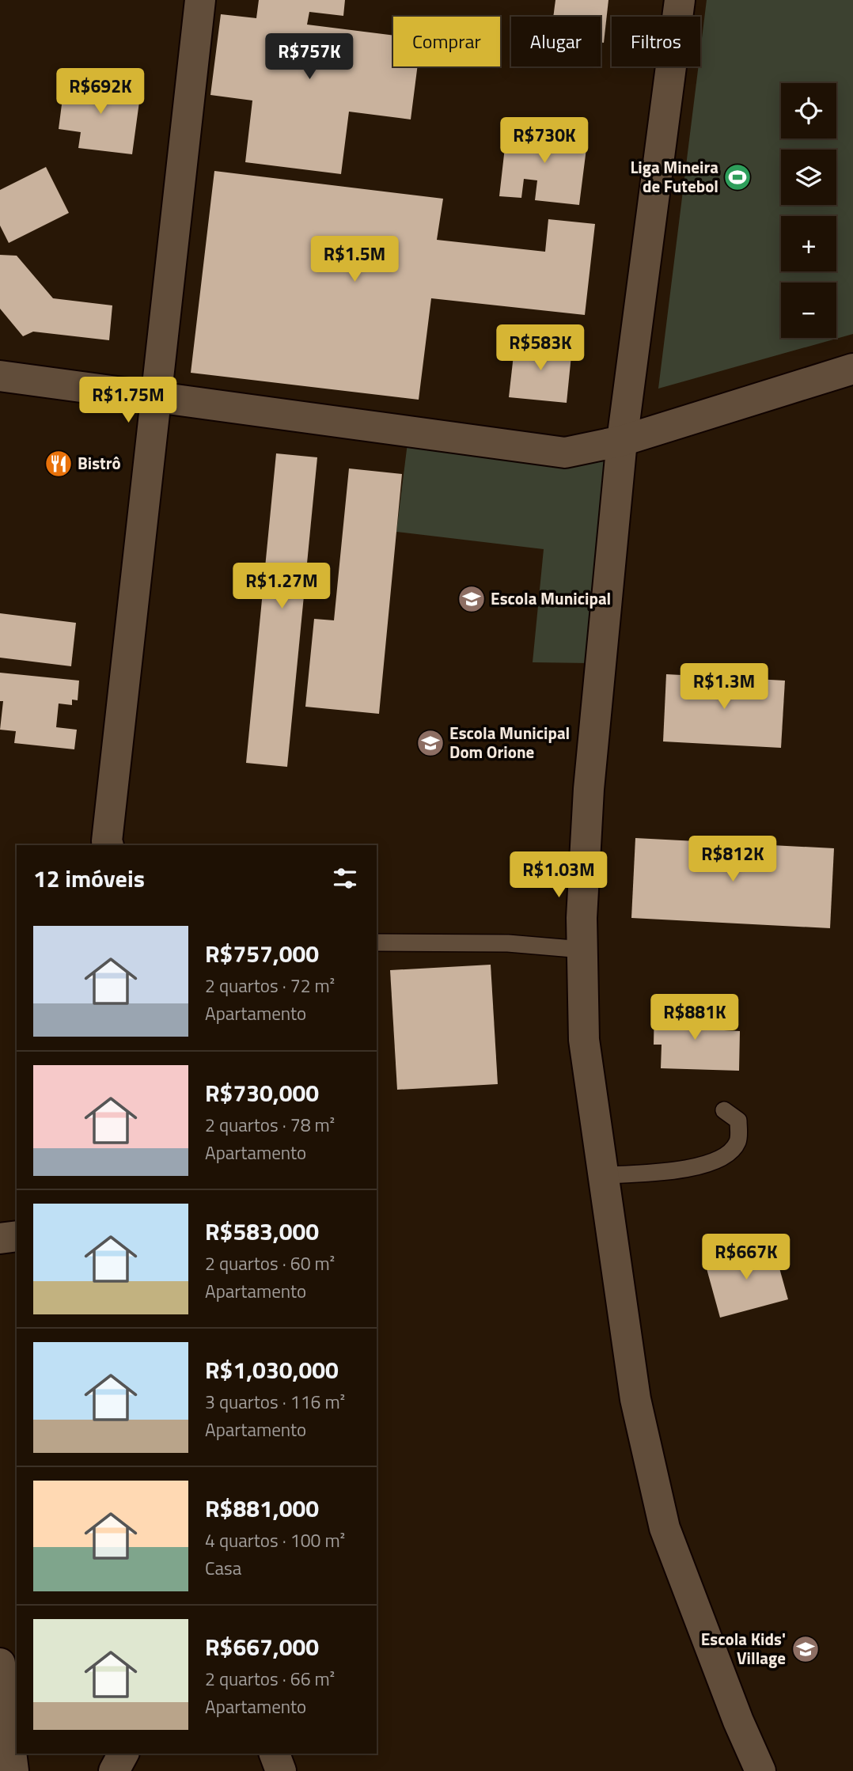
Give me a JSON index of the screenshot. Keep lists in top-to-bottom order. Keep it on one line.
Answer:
{"places":{"sports":["Liga Mineira de Futebol"],"restaurant":["Bistrô"],"school or university":["Escola Municipal","Escola Municipal Dom Orione","Escola Kids' Village"]},"page":{"chip":["Comprar","Alugar","Filtros"],"price":["R$757K","R$692K","R$730K","R$1.5M","R$583K","R$1.75M","R$1.27M","R$1.3M","R$812K","R$1.03M","R$881K","R$667K"],"map_buttons":["+","−"],"heading":"12 imóveis","list":[{"name":"R$757,000","note":"2 quartos · 72 m² · Apartamento"},{"name":"R$730,000","note":"2 quartos · 78 m² · Apartamento"},{"name":"R$583,000","note":"2 quartos · 60 m² · Apartamento"},{"name":"R$1,030,000","note":"3 quartos · 116 m² · Apartamento"},{"name":"R$881,000","note":"4 quartos · 100 m² · Casa"},{"name":"R$667,000","note":"2 quartos · 66 m² · Apartamento"}]}}
